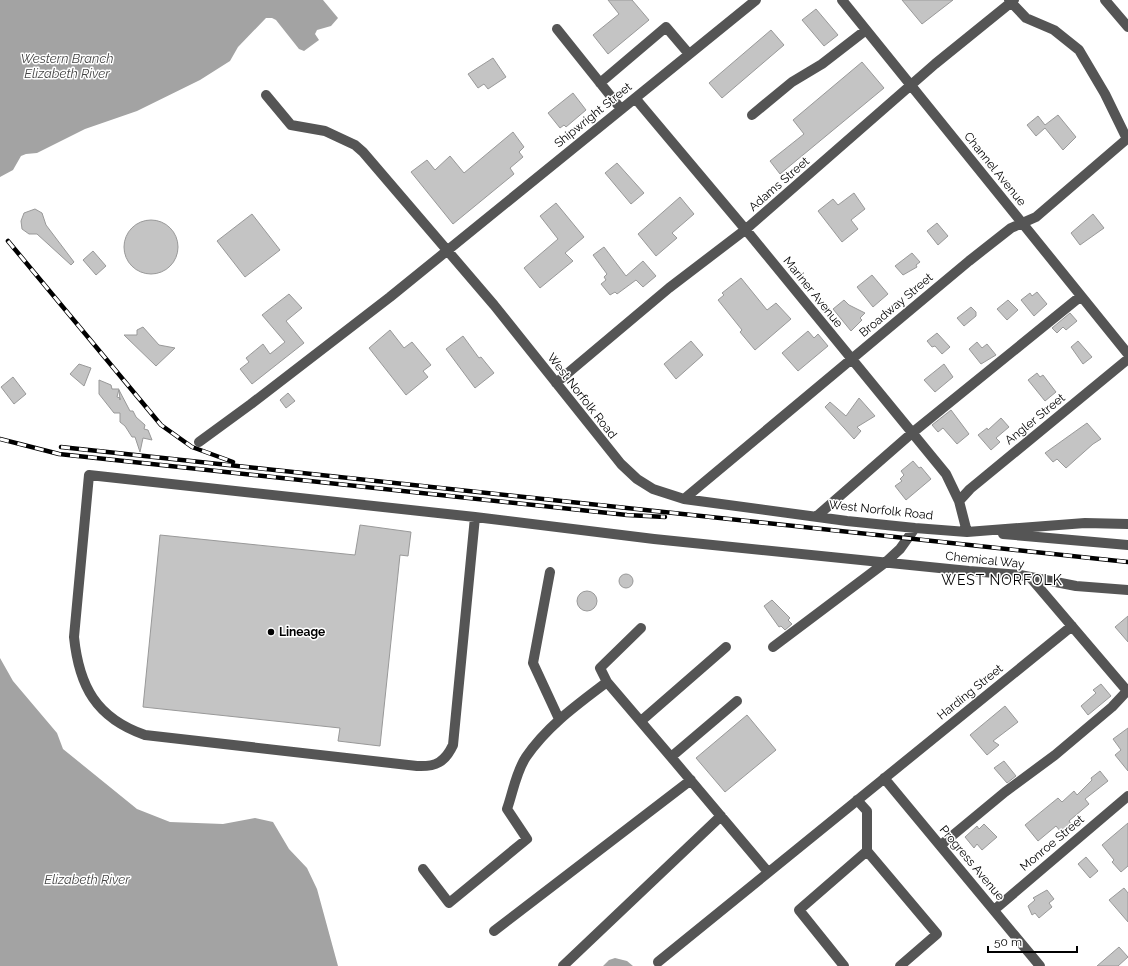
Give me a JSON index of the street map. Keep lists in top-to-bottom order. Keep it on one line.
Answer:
{"streets":{"street":["Shipwright Street","Channel Avenue","Adams Street","Mariner Avenue","Broadway Street","West Norfolk Road","Angler Street","Chemical Way","Harding Street","Monroe Street","Progress Avenue"]},"crossings":[["Shipwright Street","Mariner Avenue"],["Shipwright Street","West Norfolk Road"],["Channel Avenue","Adams Street"],["Channel Avenue","Broadway Street"],["Adams Street","Mariner Avenue"],["Adams Street","West Norfolk Road"],["Mariner Avenue","Broadway Street"],["Mariner Avenue","West Norfolk Road"],["Mariner Avenue","Angler Street"],["Broadway Street","West Norfolk Road"],["Harding Street","Progress Avenue"],["Monroe Street","Progress Avenue"]],"districts":["WEST NORFOLK"],"water":["Western Branch Elizabeth River","Elizabeth River"],"places":["Lineage"],"scale_bar":"50 m"}
